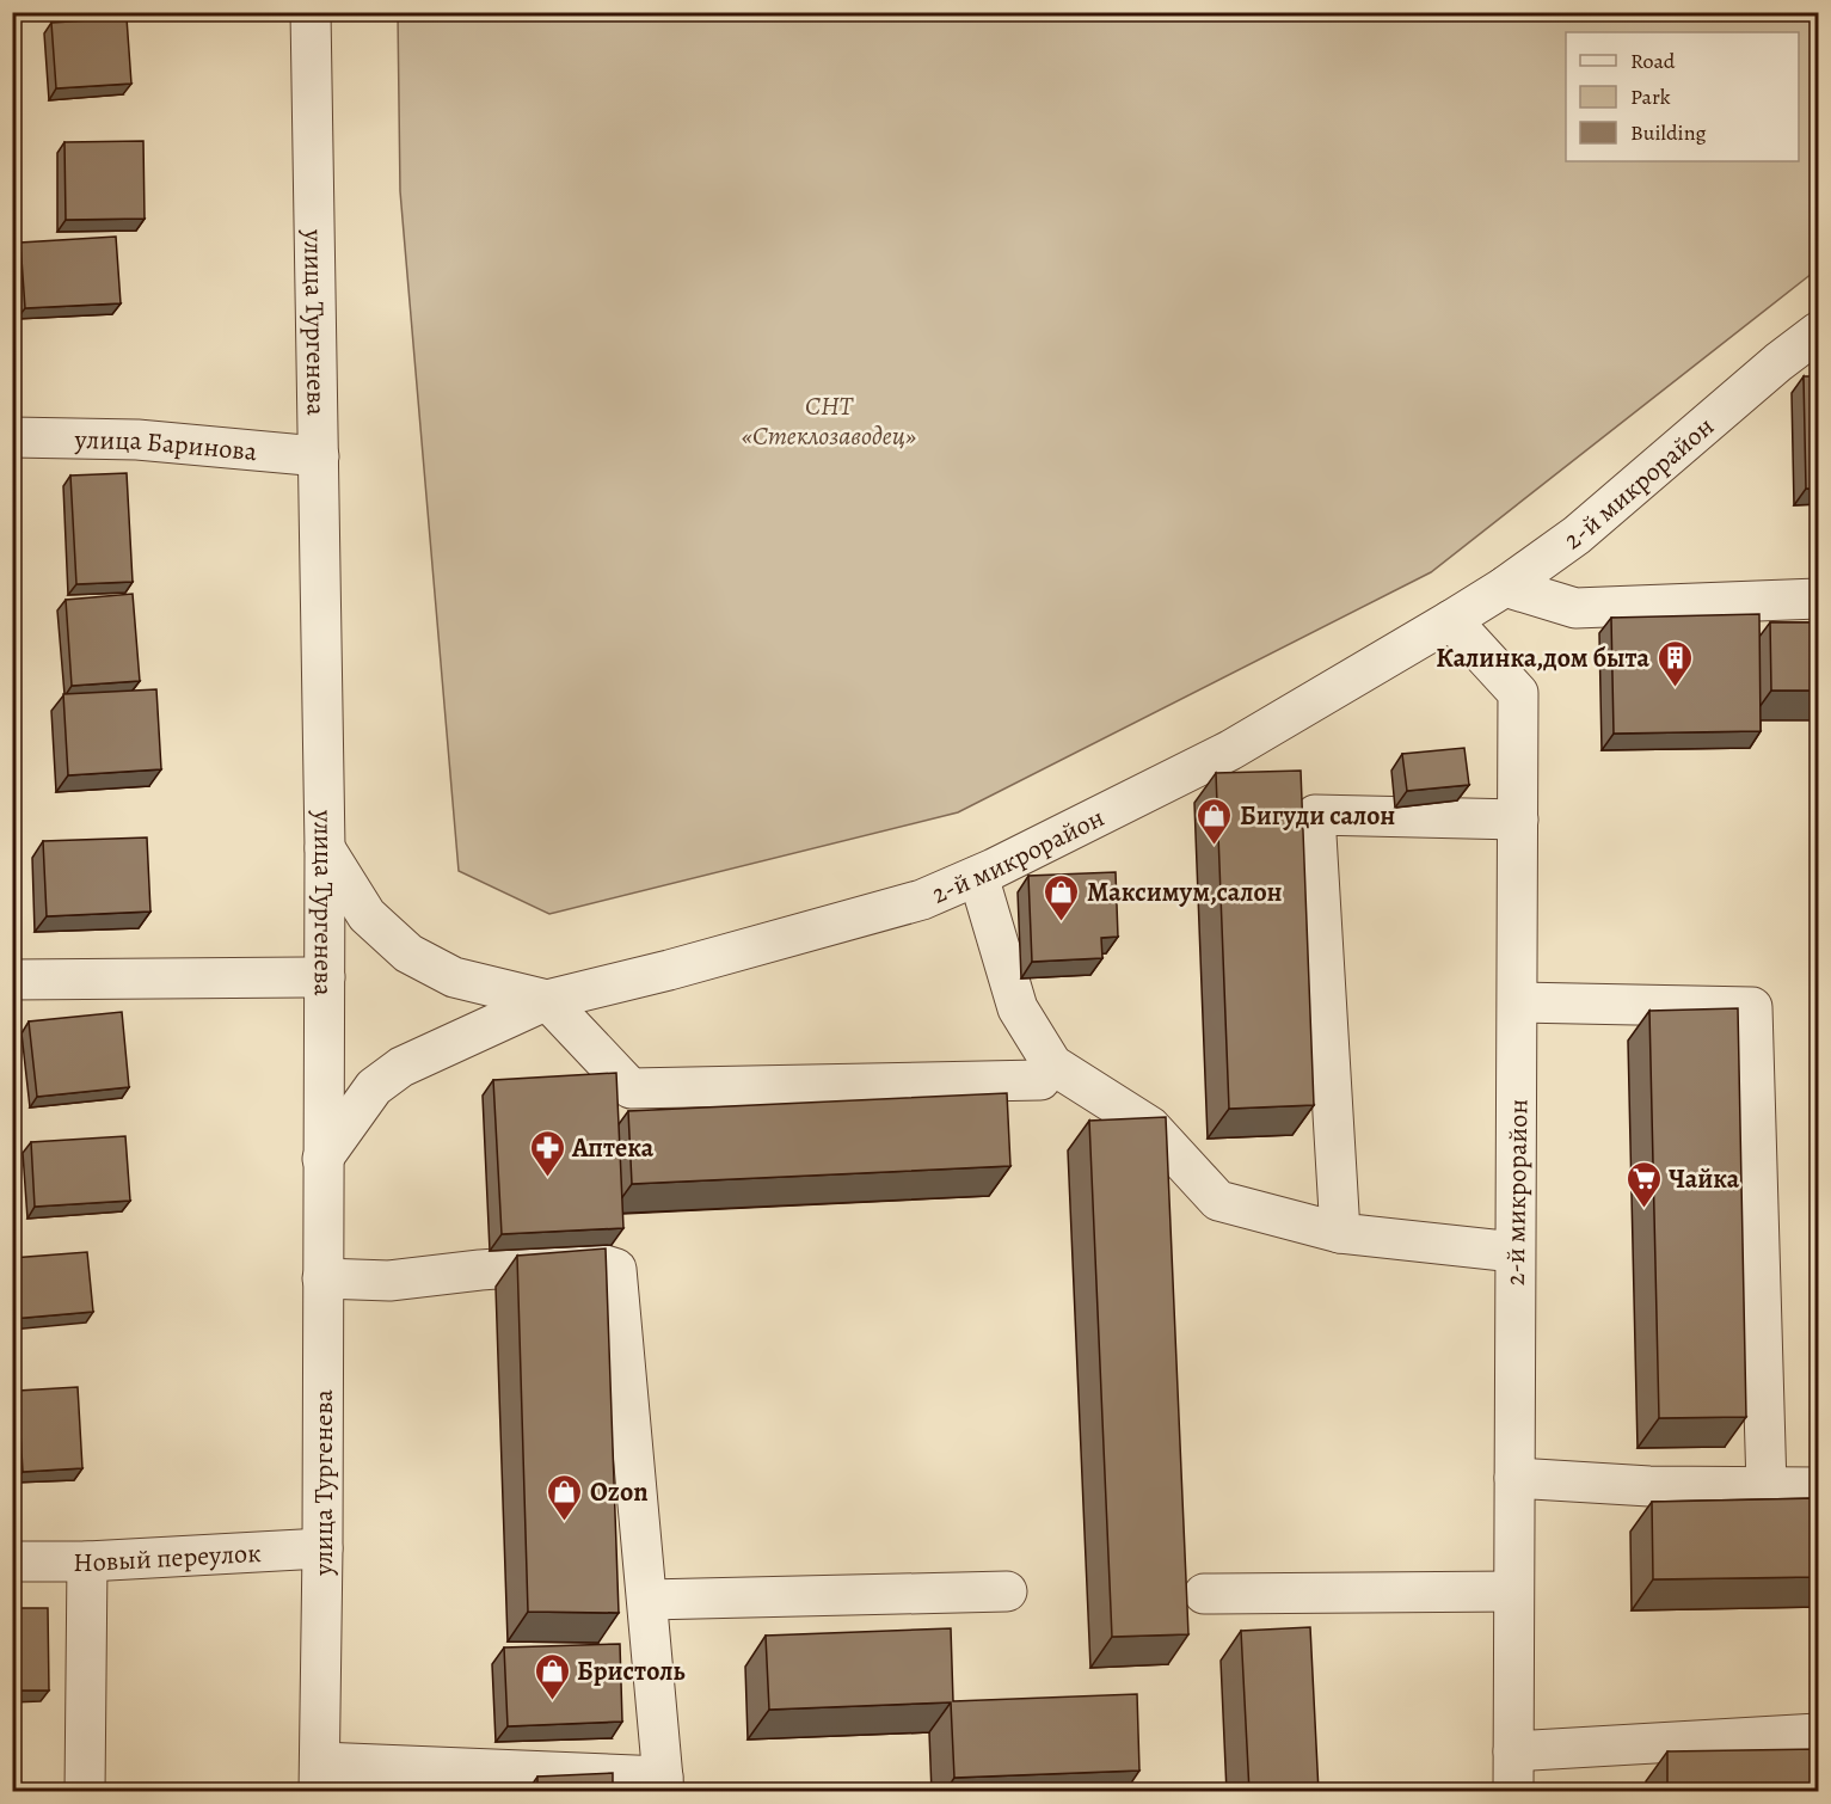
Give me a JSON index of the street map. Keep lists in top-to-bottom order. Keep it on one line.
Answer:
{"streets":{"street":["улица Тургенева","улица Баринова","2-й микрорайон","Новый переулок"]},"crossings":[["улица Тургенева","улица Баринова"],["улица Тургенева","2-й микрорайон"],["улица Тургенева","Новый переулок"]],"parks":["СНТ «Стеклозаводец»"],"places":{"building":["Калинка,дом быта"],"shop":["Бигуди салон","Максимум,салон","Ozon","Бристоль"],"pharmacy":["Аптека"],"supermarket":["Чайка"]},"legend":["Road","Park","Building"]}
